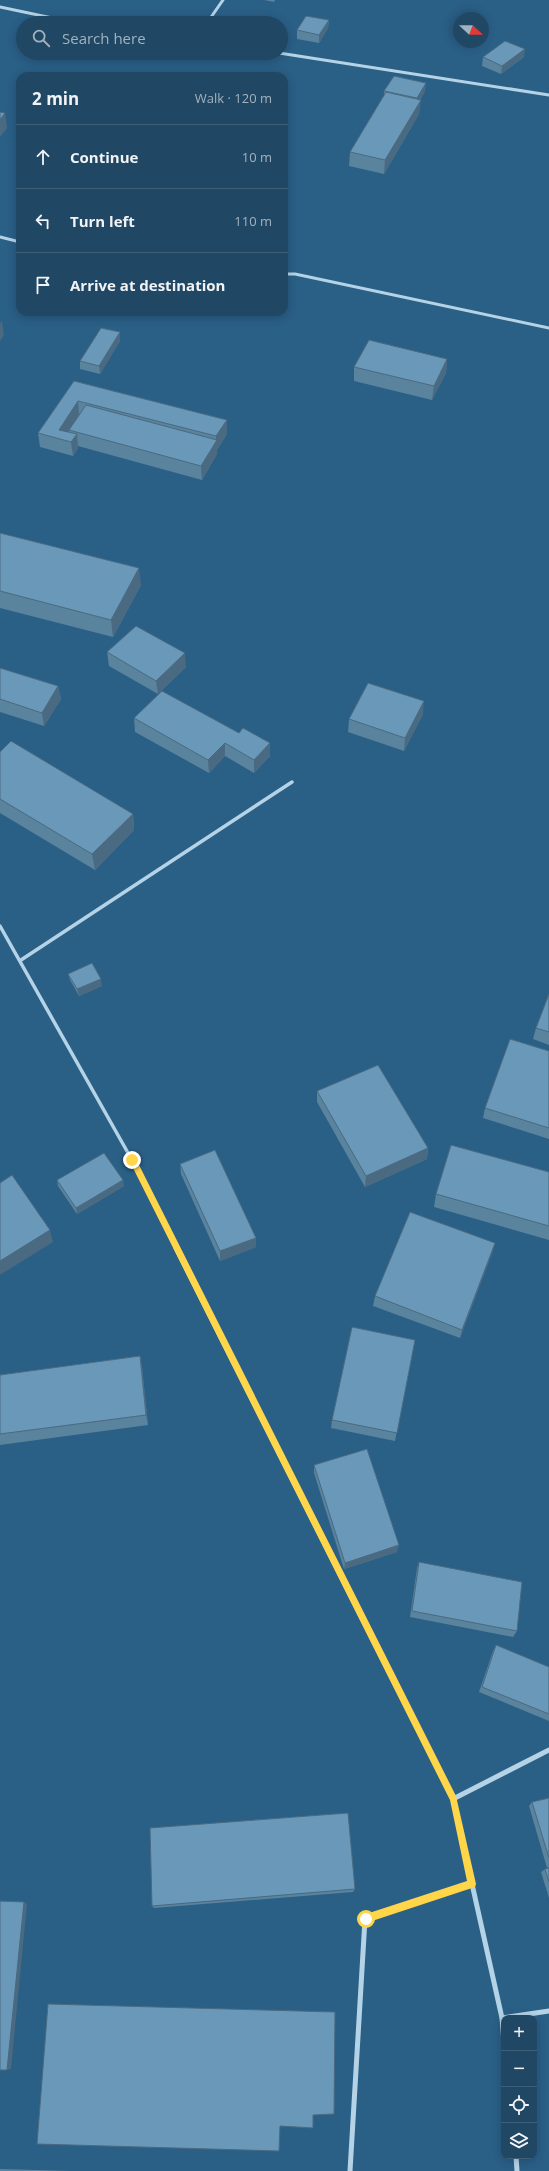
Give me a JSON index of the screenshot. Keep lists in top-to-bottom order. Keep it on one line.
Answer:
{"north":"right","page":{"search":"Search here","heading":["2 min","Walk · 120 m"],"list":[["Continue","10 m"],["Turn left","110 m"],"Arrive at destination"],"map_buttons":["+","−"]}}
